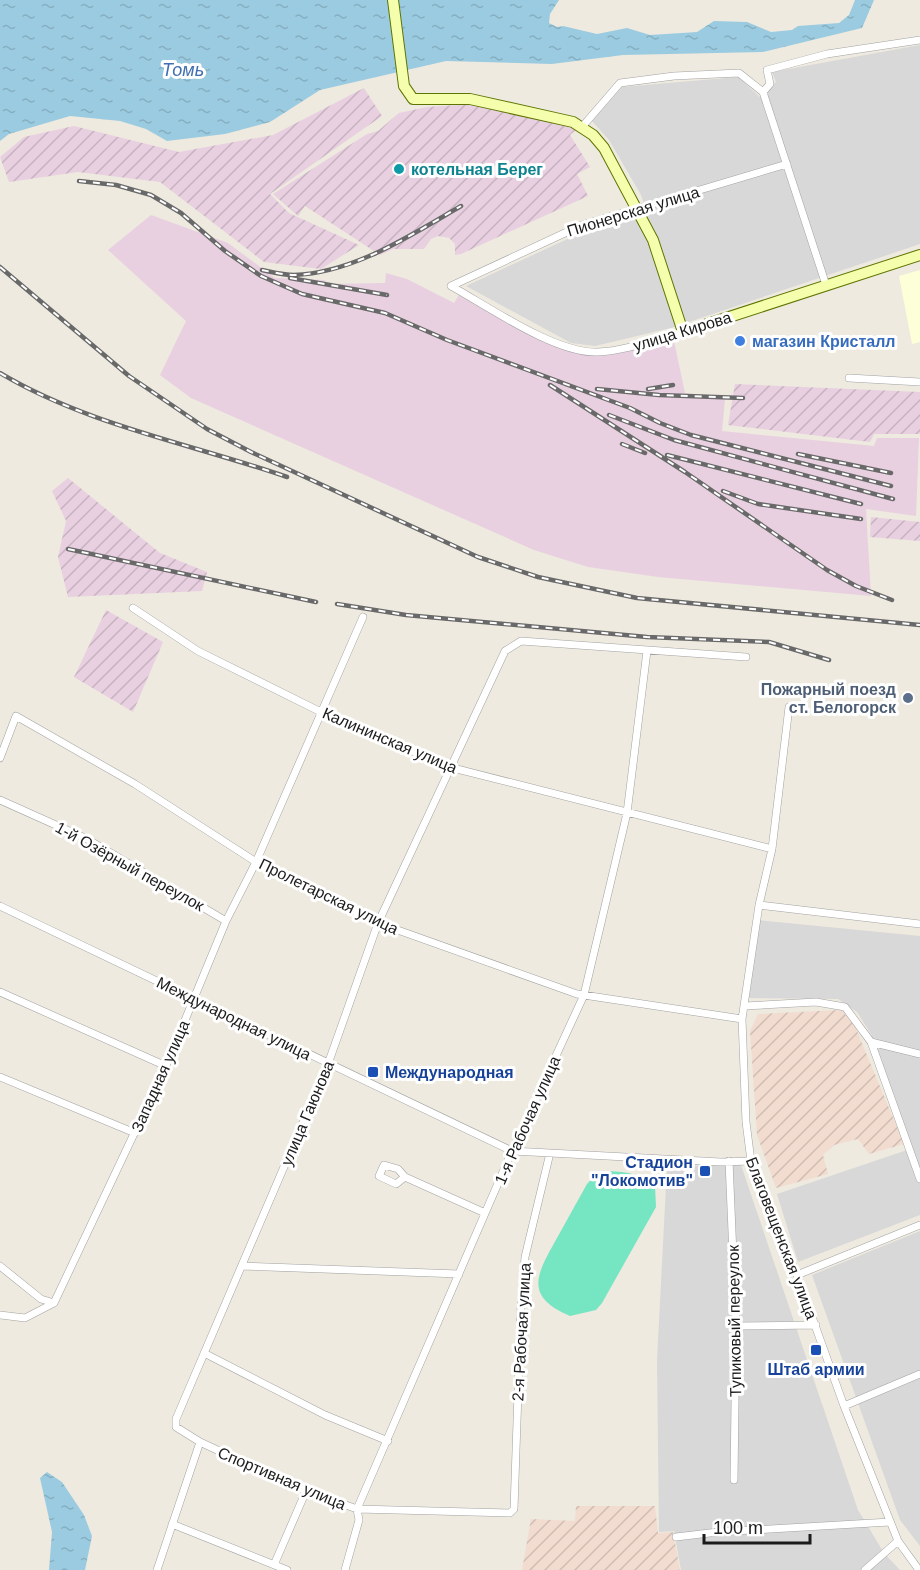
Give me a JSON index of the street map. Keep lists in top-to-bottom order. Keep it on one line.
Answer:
{"streets":{"main road":["улица Кирова"],"street":["Пионерская улица","Калининская улица","1-й Озёрный переулок","Пролетарская улица","Международная улица","Западная улица","улица Гаюнова","1-я Рабочая улица","Благовещенская улица","Тупиковый переулок","2-я Рабочая улица","Спортивная улица"]},"crossings":[["Пионерская улица","улица Кирова"],["Калининская улица","Западная улица"],["Калининская улица","улица Гаюнова"],["Калининская улица","1-я Рабочая улица"],["Калининская улица","Благовещенская улица"],["1-й Озёрный переулок","Западная улица"],["Пролетарская улица","Западная улица"],["Пролетарская улица","улица Гаюнова"],["Пролетарская улица","1-я Рабочая улица"],["Пролетарская улица","Благовещенская улица"],["Международная улица","Западная улица"],["Международная улица","улица Гаюнова"],["Международная улица","1-я Рабочая улица"],["Международная улица","Благовещенская улица"],["Международная улица","Тупиковый переулок"],["Международная улица","2-я Рабочая улица"],["улица Гаюнова","1-я Рабочая улица"],["улица Гаюнова","Спортивная улица"],["1-я Рабочая улица","Спортивная улица"],["2-я Рабочая улица","Спортивная улица"]],"water":["Томь"],"places":{"other":["котельная Берег","магазин Кристалл","Пожарный поезд ст. Белогорск"],"transit":["Международная","Стадион \"Локомотив\"","Штаб армии"]},"scale_bar":"100 m"}
